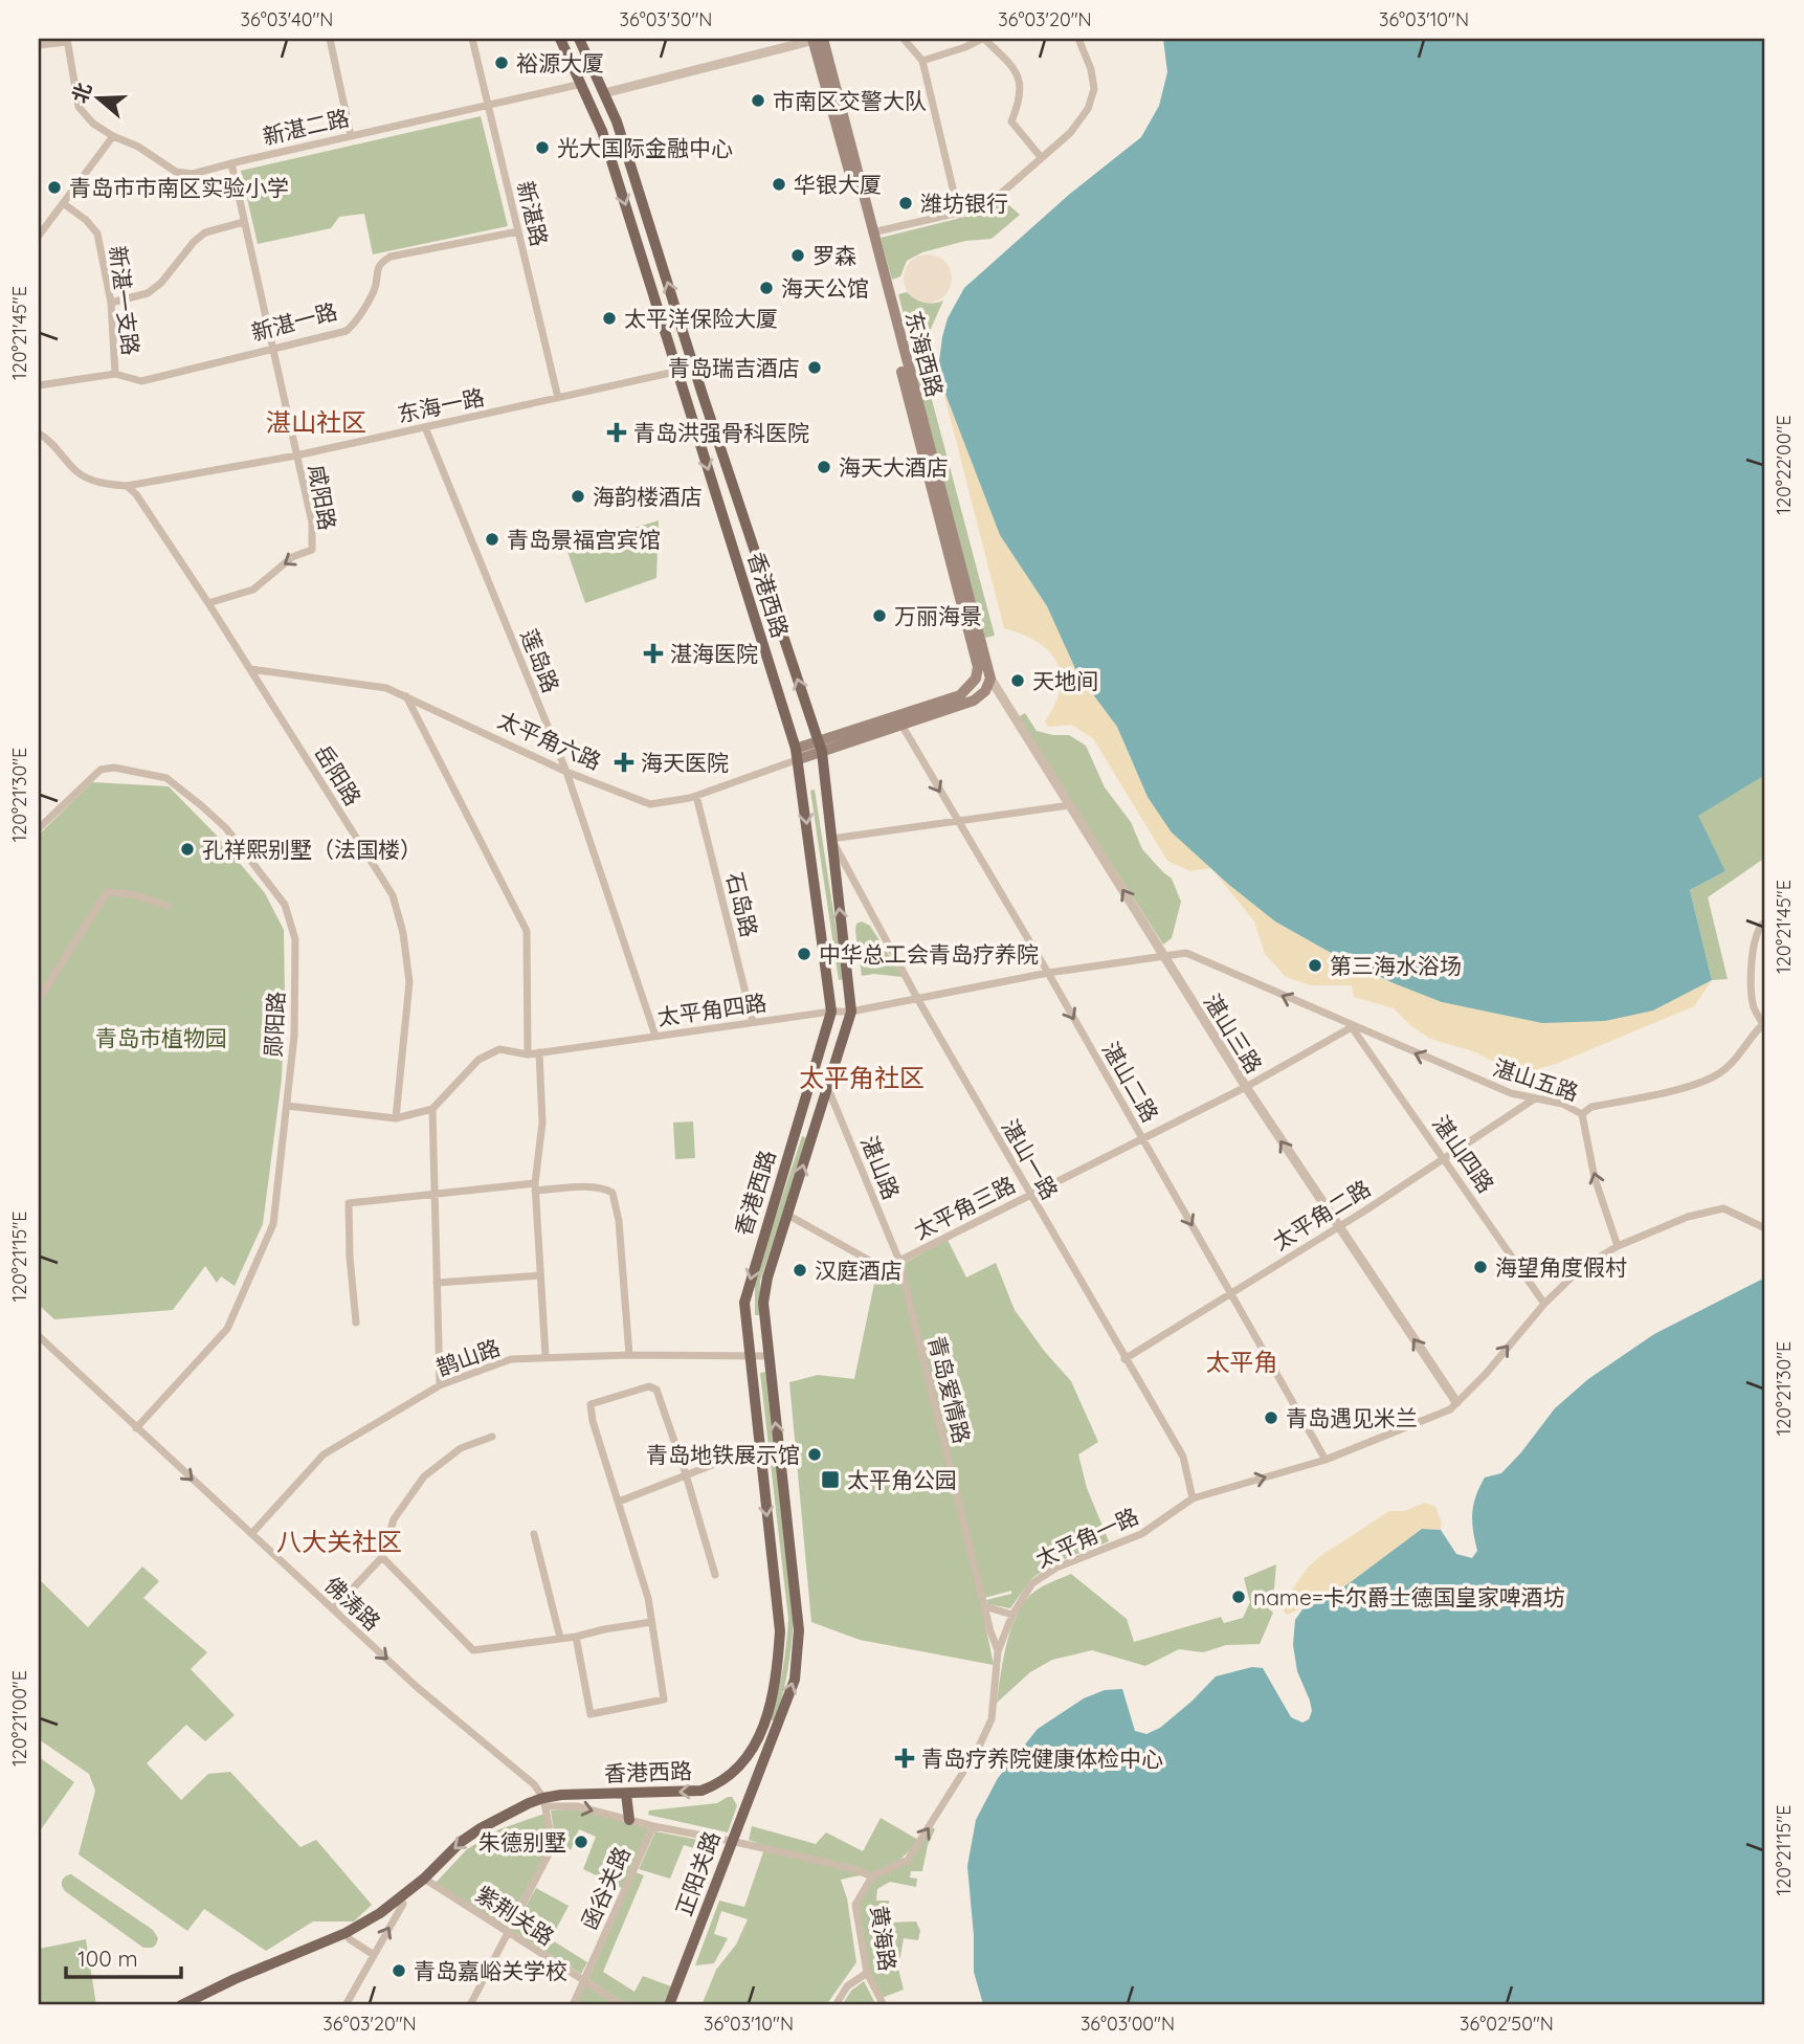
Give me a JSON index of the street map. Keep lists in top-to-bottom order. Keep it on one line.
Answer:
{"streets":{"main road":["东海西路","香港西路","正阳关路"],"street":["新湛二路","新湛路","新湛一支路","新湛一路","东海一路","咸阳路","莲岛路","太平角六路","岳阳路","石岛路","太平角四路","郧阳路","湛山三路","湛山五路","湛山二路","湛山四路","湛山一路","湛山路","太平角三路","太平角二路","鹊山路","青岛爱情路","太平角一路","佛涛路","函谷关路","紫荆关路","黄海路"]},"crossings":[["新湛二路","新湛路"],["新湛二路","咸阳路"],["新湛二路","香港西路"],["新湛路","新湛一路"],["新湛路","东海一路"],["新湛一支路","新湛一路"],["新湛一路","咸阳路"],["东海西路","香港西路"],["东海西路","湛山三路"],["东海一路","咸阳路"],["东海一路","香港西路"],["东海一路","莲岛路"],["东海一路","岳阳路"],["咸阳路","岳阳路"],["香港西路","太平角六路"],["香港西路","太平角四路"],["香港西路","湛山一路"],["香港西路","湛山路"],["香港西路","太平角三路"],["香港西路","鹊山路"],["香港西路","佛涛路"],["香港西路","正阳关路"],["香港西路","紫荆关路"],["莲岛路","太平角六路"],["莲岛路","太平角四路"],["太平角六路","岳阳路"],["太平角六路","石岛路"],["石岛路","太平角四路"],["太平角四路","湛山三路"],["太平角四路","湛山五路"],["太平角四路","湛山二路"],["太平角四路","湛山一路"],["郧阳路","佛涛路"],["湛山三路","湛山五路"],["湛山三路","太平角三路"],["湛山三路","太平角二路"],["湛山三路","太平角一路"],["湛山五路","湛山四路"],["湛山五路","太平角三路"],["湛山五路","太平角二路"],["湛山五路","太平角一路"],["湛山二路","太平角三路"],["湛山二路","太平角二路"],["湛山二路","太平角一路"],["湛山四路","太平角三路"],["湛山四路","太平角二路"],["湛山四路","太平角一路"],["湛山一路","太平角三路"],["湛山一路","太平角二路"],["湛山一路","太平角一路"],["湛山路","太平角三路"],["湛山路","青岛爱情路"],["太平角三路","青岛爱情路"],["鹊山路","佛涛路"],["青岛爱情路","太平角一路"],["太平角一路","黄海路"],["函谷关路","紫荆关路"]],"one_way":["湛山三路","湛山五路","湛山二路","太平角一路","佛涛路"],"districts":["湛山社区","太平角社区","太平角","八大关社区"],"parks":["青岛市植物园"],"places":{"other":["裕源大厦","市南区交警大队","光大国际金融中心","华银大厦","青岛市市南区实验小学","潍坊银行","罗森","海天公馆","太平洋保险大厦","青岛瑞吉酒店","海天大酒店","海韵楼酒店","青岛景福宫宾馆","万丽海景","天地间","孔祥熙别墅（法国楼）","中华总工会青岛疗养院","第三海水浴场","海望角度假村","汉庭酒店","青岛遇见米兰","青岛地铁展示馆","name=卡尔爵士德国皇家啤酒坊","朱德别墅","青岛嘉峪关学校"],"health":["青岛洪强骨科医院","湛海医院","海天医院","青岛疗养院健康体检中心"],"transit":["太平角公园"]},"scale_bar":"100 m","north":"left","coordinates":["36°03'40\"N","36°03'30\"N","36°03'20\"N","36°03'10\"N","120°21'45\"E","120°22'00\"E","120°21'30\"E","120°21'15\"E","120°21'00\"E","36°03'00\"N","36°02'50\"N"]}
